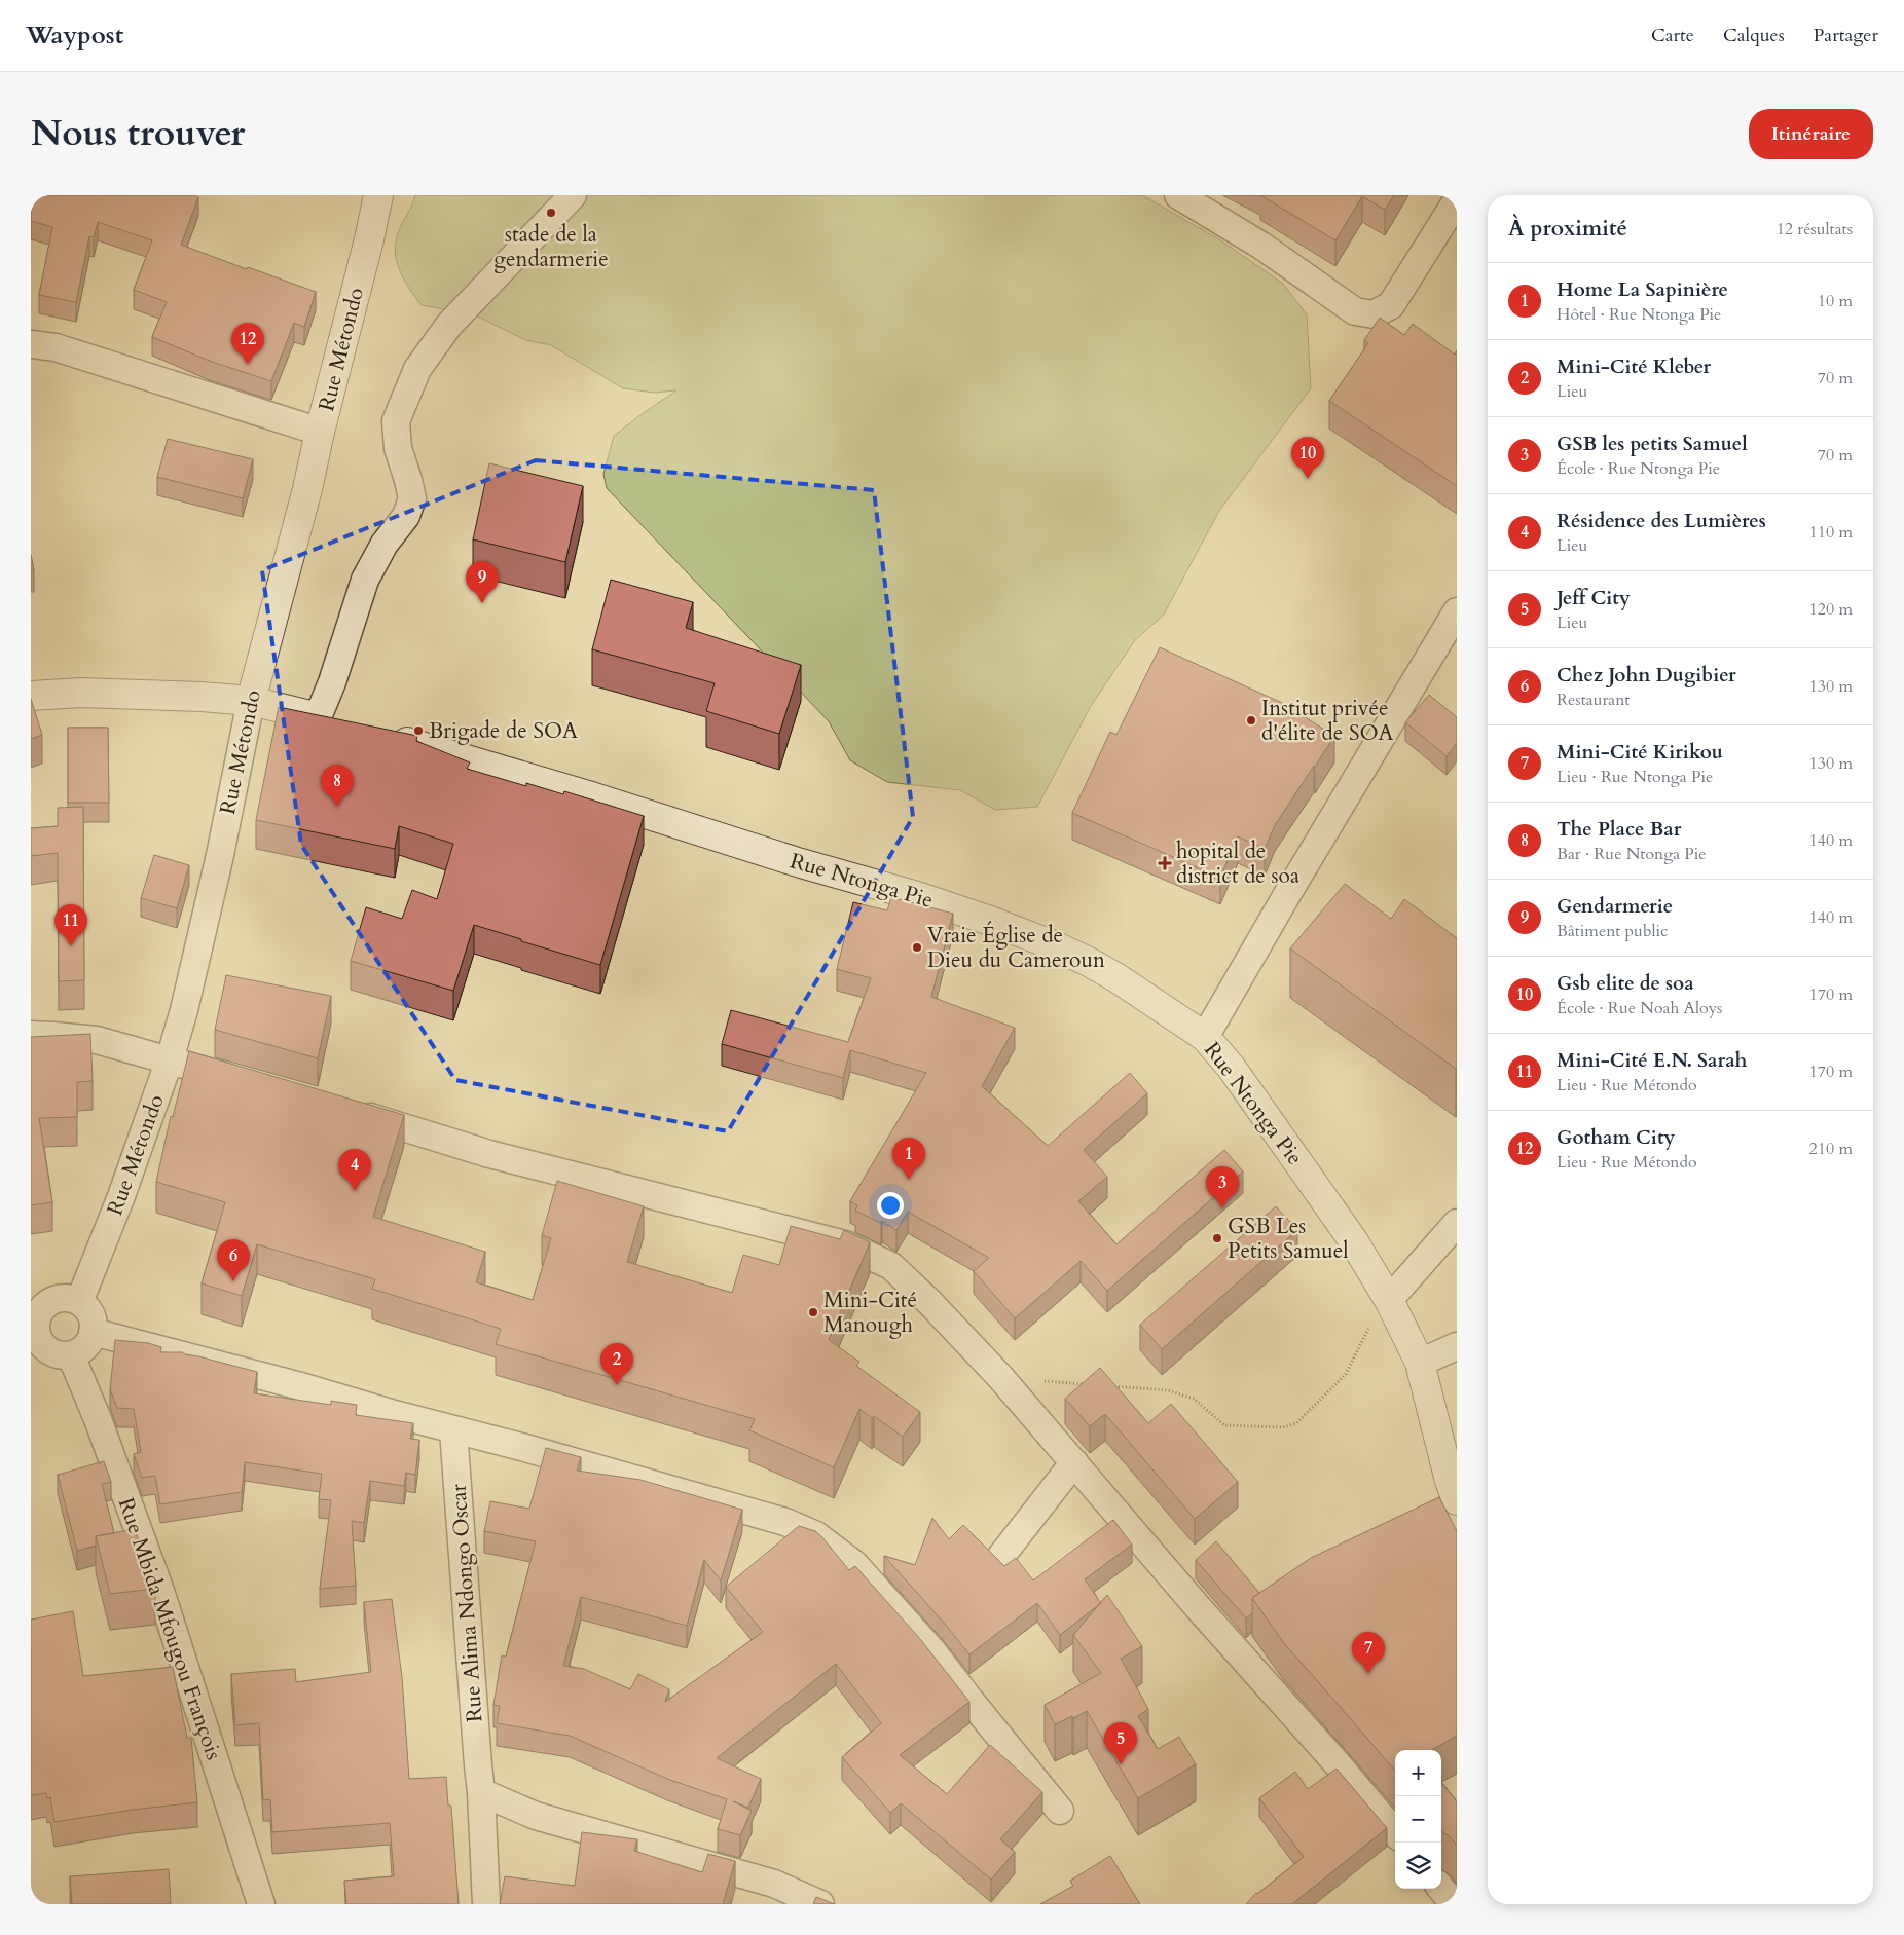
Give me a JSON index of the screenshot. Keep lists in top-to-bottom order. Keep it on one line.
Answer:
{"streets":{"street":["Rue Métondo","Rue Ntonga Pie","Rue Alima Ndongo Oscar","Rue Mbida Mfougou François"]},"crossings":[["Rue Métondo","Rue Mbida Mfougou François"]],"places":{"other":["stade de la gendarmerie","Institut privée d'élite de SOA","Brigade de SOA","Vraie Église de Dieu du Cameroun","GSB Les Petits Samuel","Mini-Cité Manough"],"health":["hopital de district de soa"]},"page":{"header":"Waypost","nav":["Carte","Calques","Partager"],"title":"Nous trouver","buttons":"Itinéraire","heading":["À proximité","12 résultats"],"list":[{"mark":"1","name":"Home La Sapinière","note":"Hôtel · Rue Ntonga Pie","value":"10 m"},{"mark":"2","name":"Mini-Cité Kleber","note":"Lieu","value":"70 m"},{"mark":"3","name":"GSB les petits Samuel","note":"École · Rue Ntonga Pie","value":"70 m"},{"mark":"4","name":"Résidence des Lumières","note":"Lieu","value":"110 m"},{"mark":"5","name":"Jeff City","note":"Lieu","value":"120 m"},{"mark":"6","name":"Chez John Dugibier","note":"Restaurant","value":"130 m"},{"mark":"7","name":"Mini-Cité Kirikou","note":"Lieu · Rue Ntonga Pie","value":"130 m"},{"mark":"8","name":"The Place Bar","note":"Bar · Rue Ntonga Pie","value":"140 m"},{"mark":"9","name":"Gendarmerie","note":"Bâtiment public","value":"140 m"},{"mark":"10","name":"Gsb elite de soa","note":"École · Rue Noah Aloys","value":"170 m"},{"mark":"11","name":"Mini-Cité E.N. Sarah","note":"Lieu · Rue Métondo","value":"170 m"},{"mark":"12","name":"Gotham City","note":"Lieu · Rue Métondo","value":"210 m"}],"pins":["12","10","9","8","11","1","4","3","6","2","7","5"],"map_buttons":["+","−"]}}
